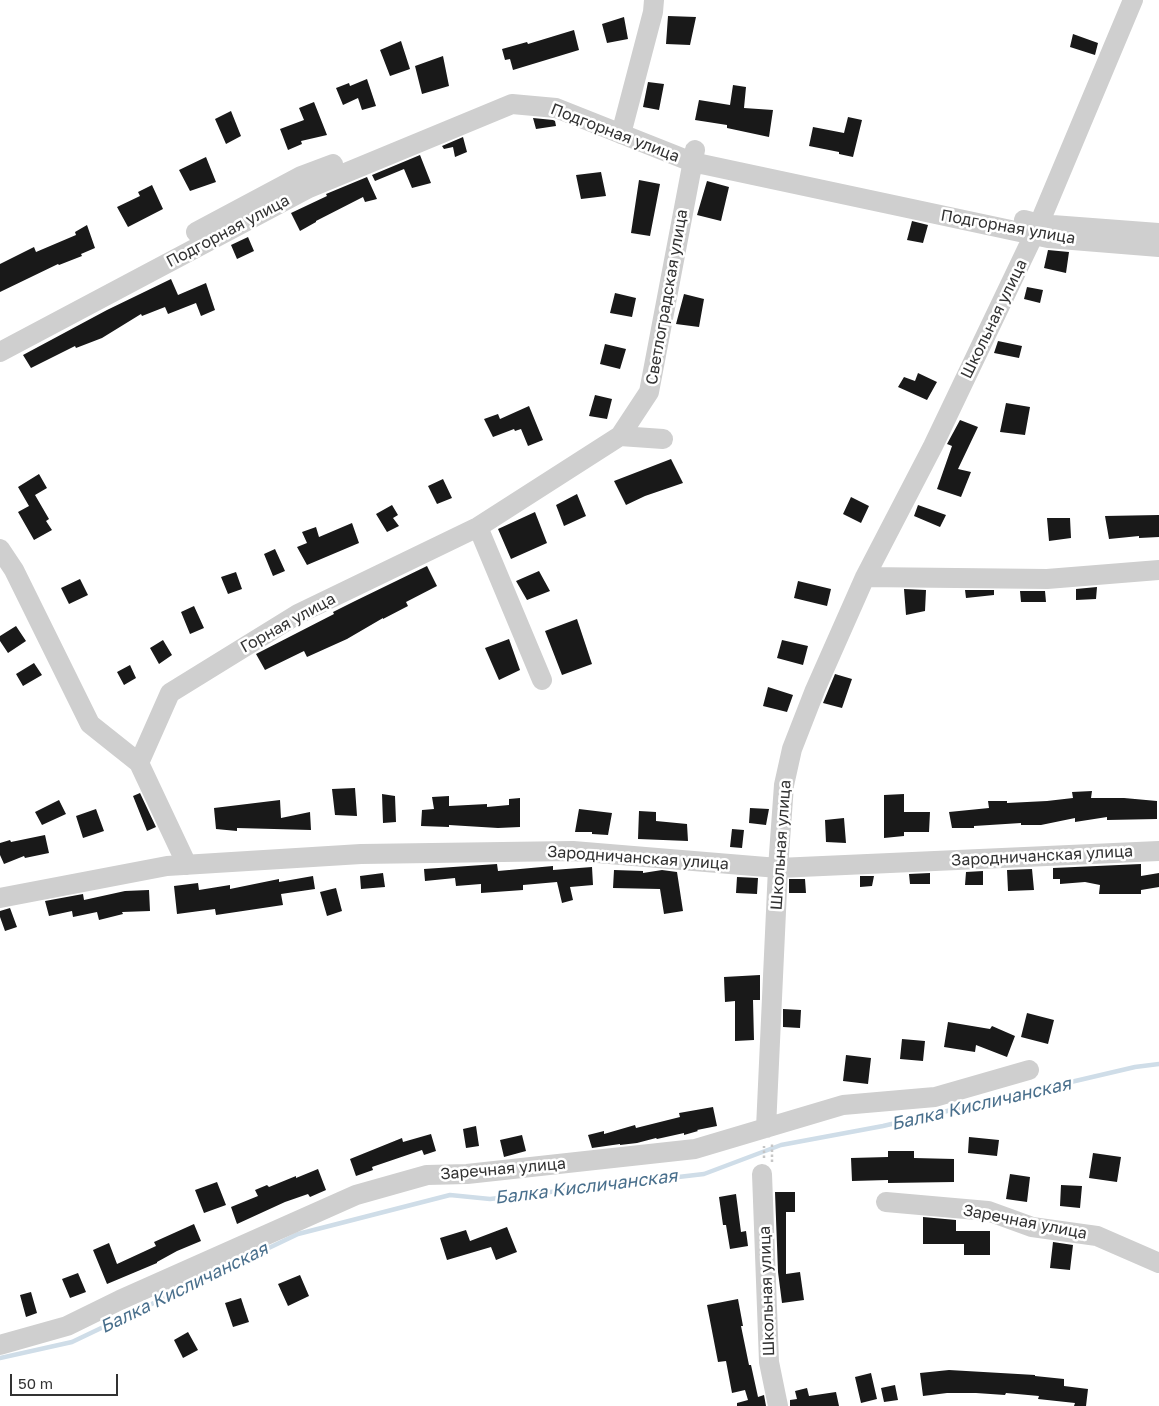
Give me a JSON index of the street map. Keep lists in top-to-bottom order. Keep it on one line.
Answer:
{"streets":{"street":["Подгорная улица","Светлоградская улица","Школьная улица","Горная улица","Зародничанская улица","Заречная улица"]},"crossings":[["Подгорная улица","Светлоградская улица"],["Подгорная улица","Школьная улица"],["Светлоградская улица","Горная улица"],["Школьная улица","Зародничанская улица"],["Школьная улица","Заречная улица"]],"water":["Балка Кисличанская"],"scale_bar":"50 m"}
